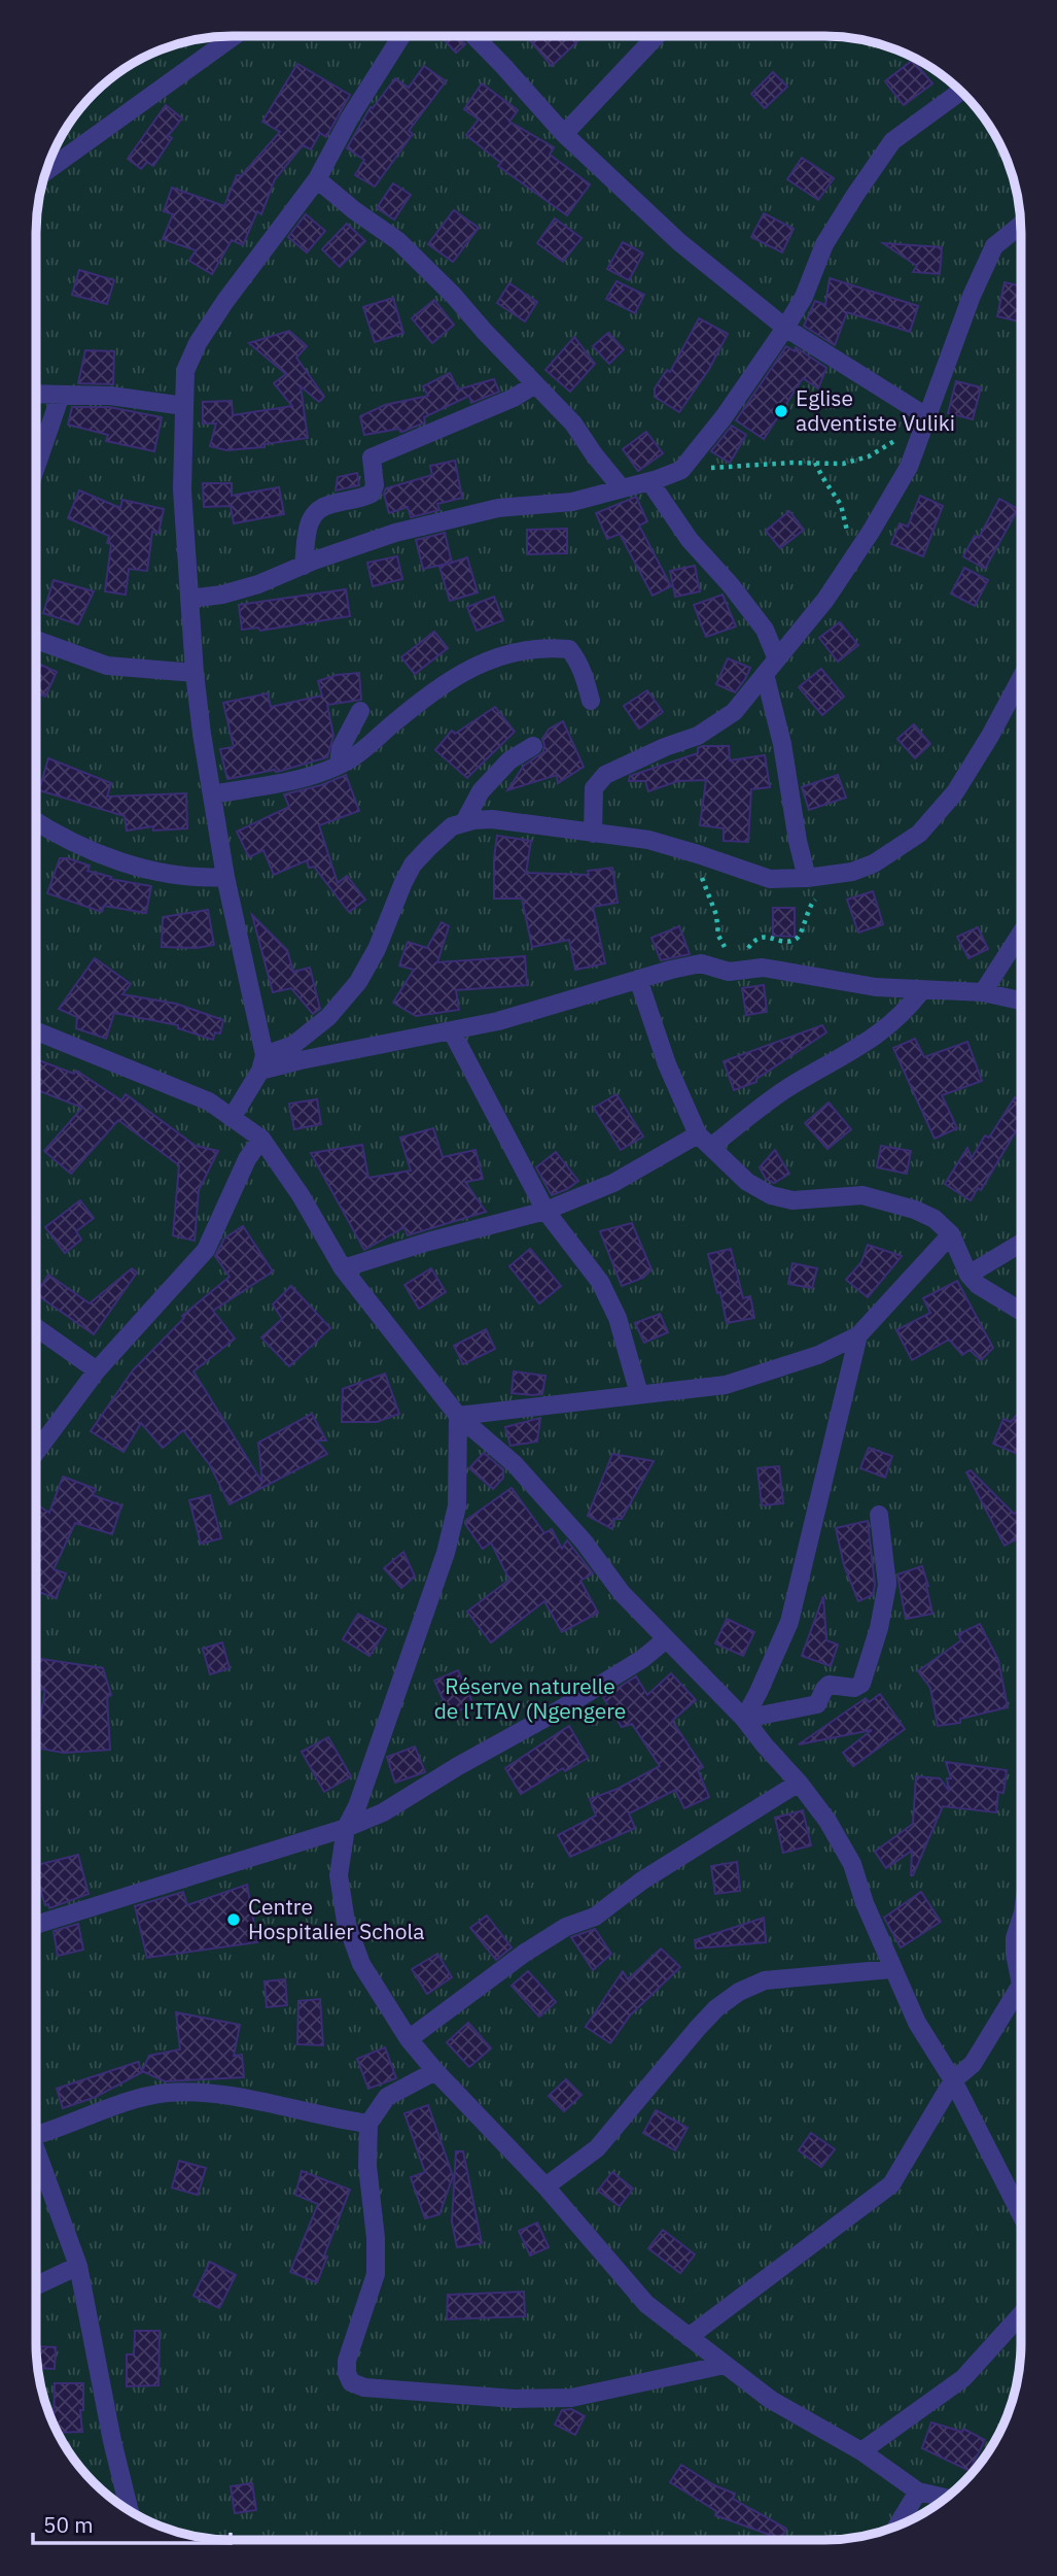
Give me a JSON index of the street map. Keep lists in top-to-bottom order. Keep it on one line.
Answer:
{"parks":["Réserve naturelle de l'ITAV (Ngengere"],"places":["Eglise adventiste Vuliki","Centre Hospitalier Schola"],"scale_bar":"50 m"}
